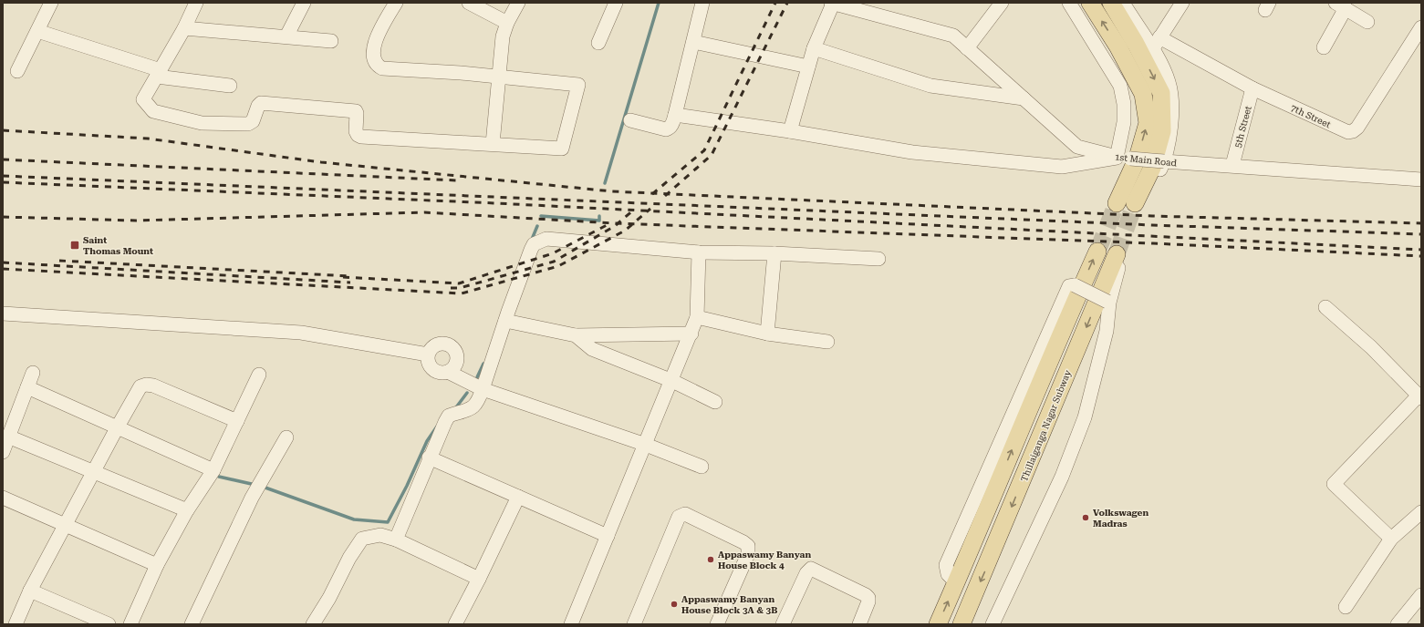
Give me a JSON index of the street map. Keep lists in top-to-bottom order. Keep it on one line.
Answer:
{"streets":{"main road":["Thillaiganga Nagar Subway"],"street":["7th Street","5th Street","1st Main Road"]},"crossings":[["7th Street","5th Street"],["5th Street","1st Main Road"]],"places":{"transit":["Saint Thomas Mount"],"other":["Volkswagen Madras","Appaswamy Banyan House Block 4","Appaswamy Banyan House Block 3A & 3B"]}}
